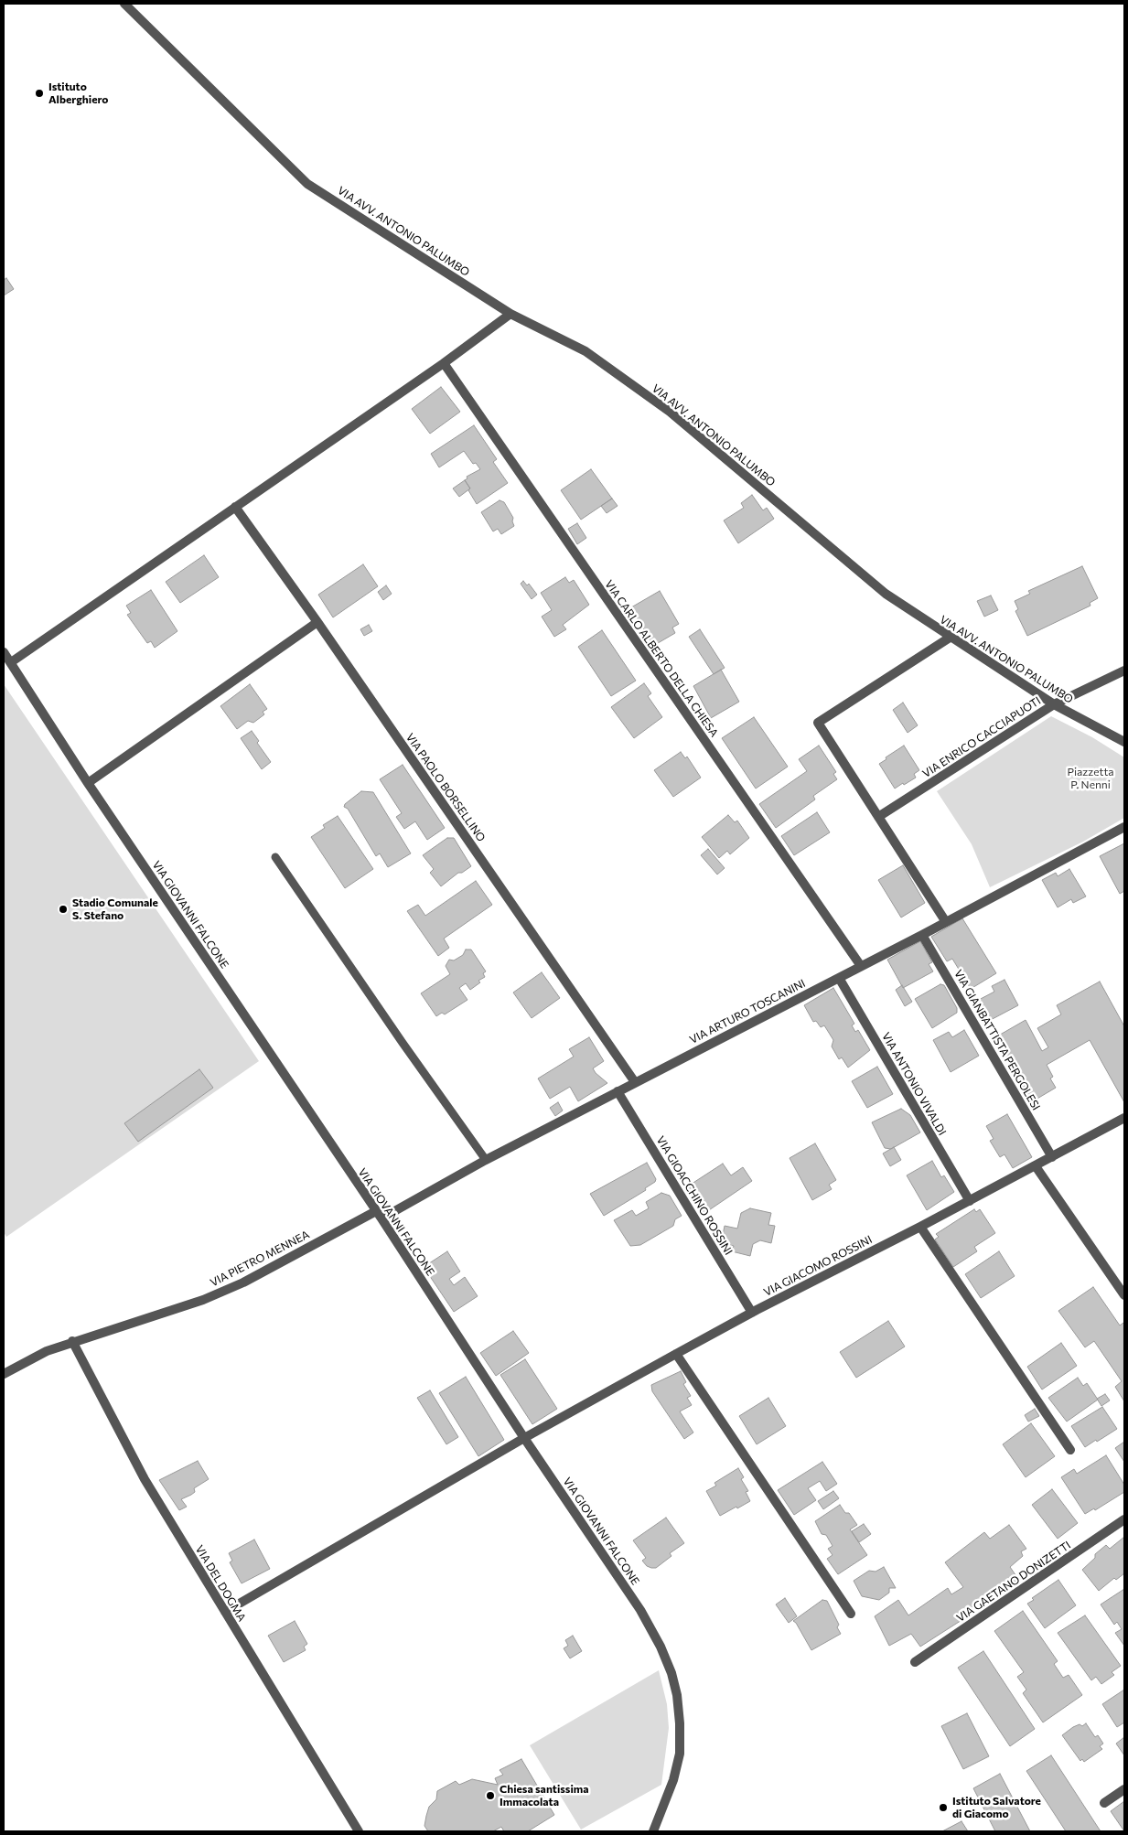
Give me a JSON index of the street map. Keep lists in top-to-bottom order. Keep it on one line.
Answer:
{"streets":{"street":["VIA AVV. ANTONIO PALUMBO","VIA CARLO ALBERTO DELLA CHIESA","VIA ENRICO CACCIAPUOTI","VIA PAOLO BORSELLINO","VIA GIOVANNI FALCONE","VIA ARTURO TOSCANINI","VIA GIANBATTISTA PERGOLESI","VIA ANTONIO VIVALDI","VIA GIOACCHINO ROSSINI","VIA PIETRO MENNEA","VIA GIACOMO ROSSINI","VIA GAETANO DONIZETTI","VIA DEL DOGMA"]},"crossings":[["VIA AVV. ANTONIO PALUMBO","VIA ENRICO CACCIAPUOTI"],["VIA CARLO ALBERTO DELLA CHIESA","VIA ARTURO TOSCANINI"],["VIA PAOLO BORSELLINO","VIA ARTURO TOSCANINI"],["VIA GIOVANNI FALCONE","VIA ARTURO TOSCANINI"],["VIA GIOVANNI FALCONE","VIA PIETRO MENNEA"],["VIA GIOVANNI FALCONE","VIA GIACOMO ROSSINI"],["VIA ARTURO TOSCANINI","VIA GIANBATTISTA PERGOLESI"],["VIA ARTURO TOSCANINI","VIA ANTONIO VIVALDI"],["VIA ARTURO TOSCANINI","VIA GIOACCHINO ROSSINI"],["VIA ARTURO TOSCANINI","VIA PIETRO MENNEA"],["VIA GIANBATTISTA PERGOLESI","VIA GIACOMO ROSSINI"],["VIA ANTONIO VIVALDI","VIA GIACOMO ROSSINI"],["VIA GIOACCHINO ROSSINI","VIA GIACOMO ROSSINI"],["VIA PIETRO MENNEA","VIA DEL DOGMA"],["VIA GIACOMO ROSSINI","VIA DEL DOGMA"]],"parks":["Piazzetta P. Nenni"],"places":["Istituto Alberghiero","Stadio Comunale S. Stefano","Chiesa santissima Immacolata","Istituto Salvatore di Giacomo"]}
